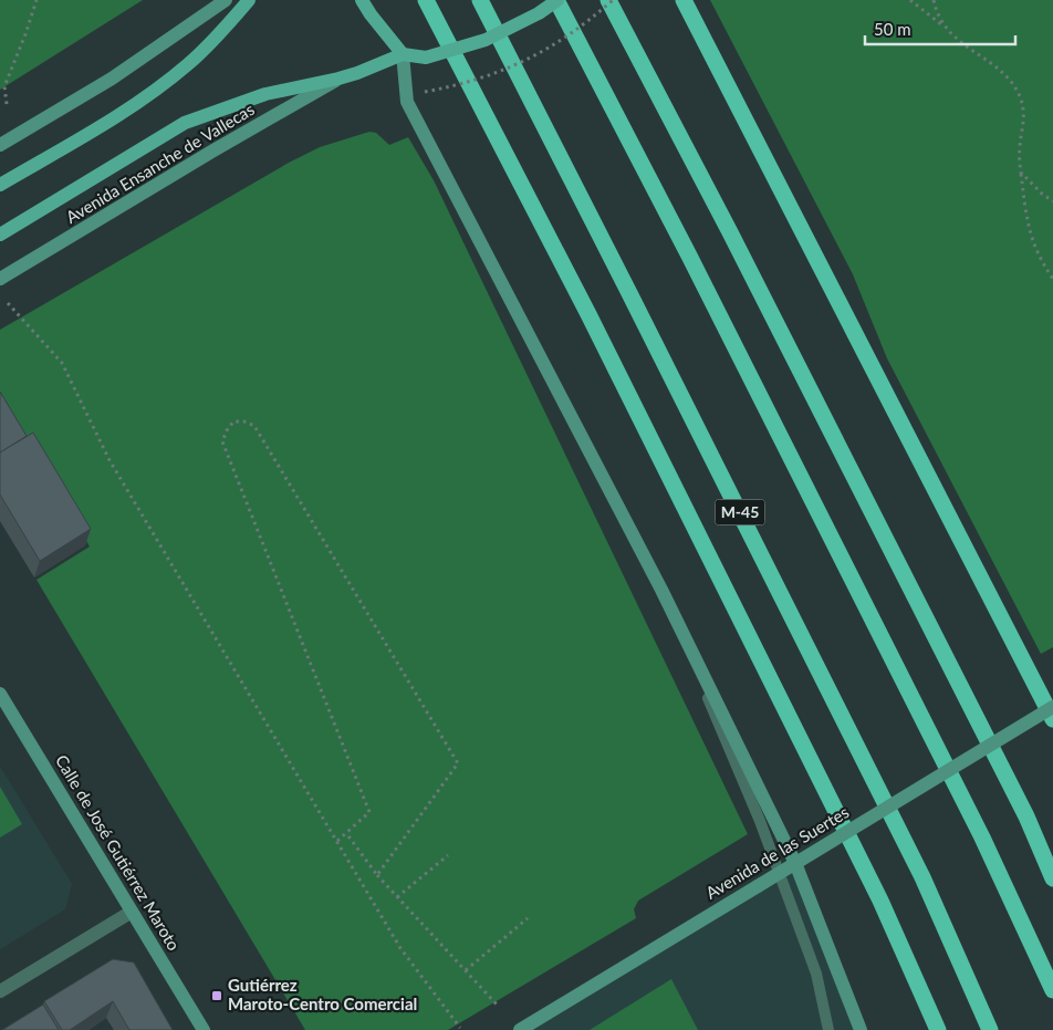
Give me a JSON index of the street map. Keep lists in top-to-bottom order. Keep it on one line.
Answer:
{"streets":{"highway":["M-45"],"main road":["Avenida Ensanche de Vallecas"],"street":["Calle de José Gutiérrez Maroto","Avenida de las Suertes"]},"places":{"transit":["Gutiérrez Maroto-Centro Comercial"]},"scale_bar":"50 m"}
